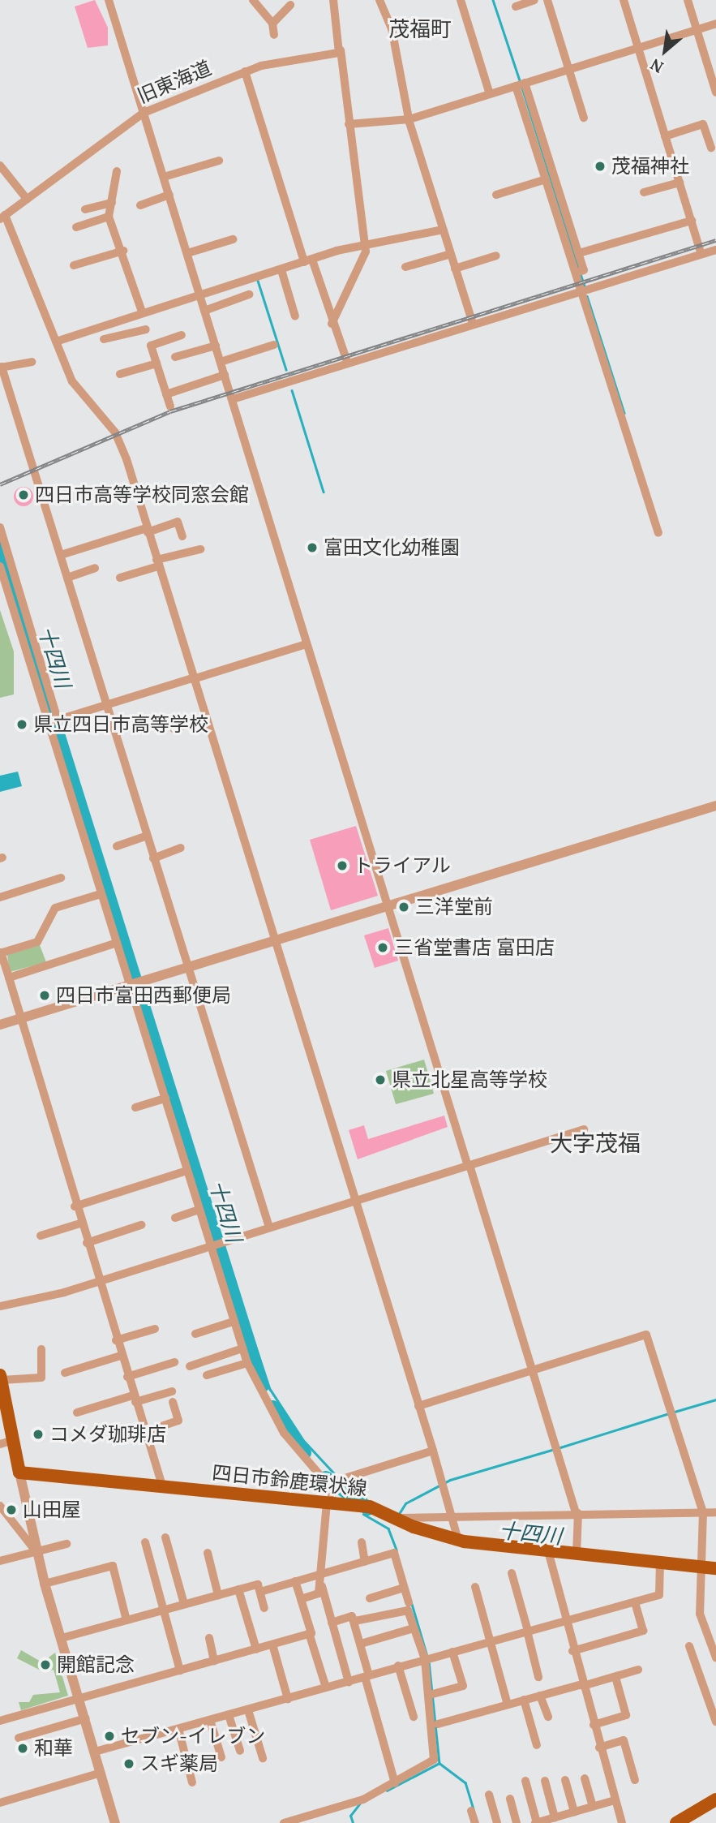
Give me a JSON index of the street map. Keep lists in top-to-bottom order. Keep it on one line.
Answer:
{"streets":{"main road":["四日市鈴鹿環状線"],"street":["旧東海道"]},"districts":["茂福町","大字茂福"],"water":["十四川"],"places":["茂福神社","四日市高等学校同窓会館","富田文化幼稚園","県立四日市高等学校","トライアル","三洋堂前","三省堂書店 富田店","四日市富田西郵便局","県立北星高等学校","コメダ珈琲店","山田屋","開館記念","セブン-イレブン","和華","スギ薬局"],"north":"bottom left"}
